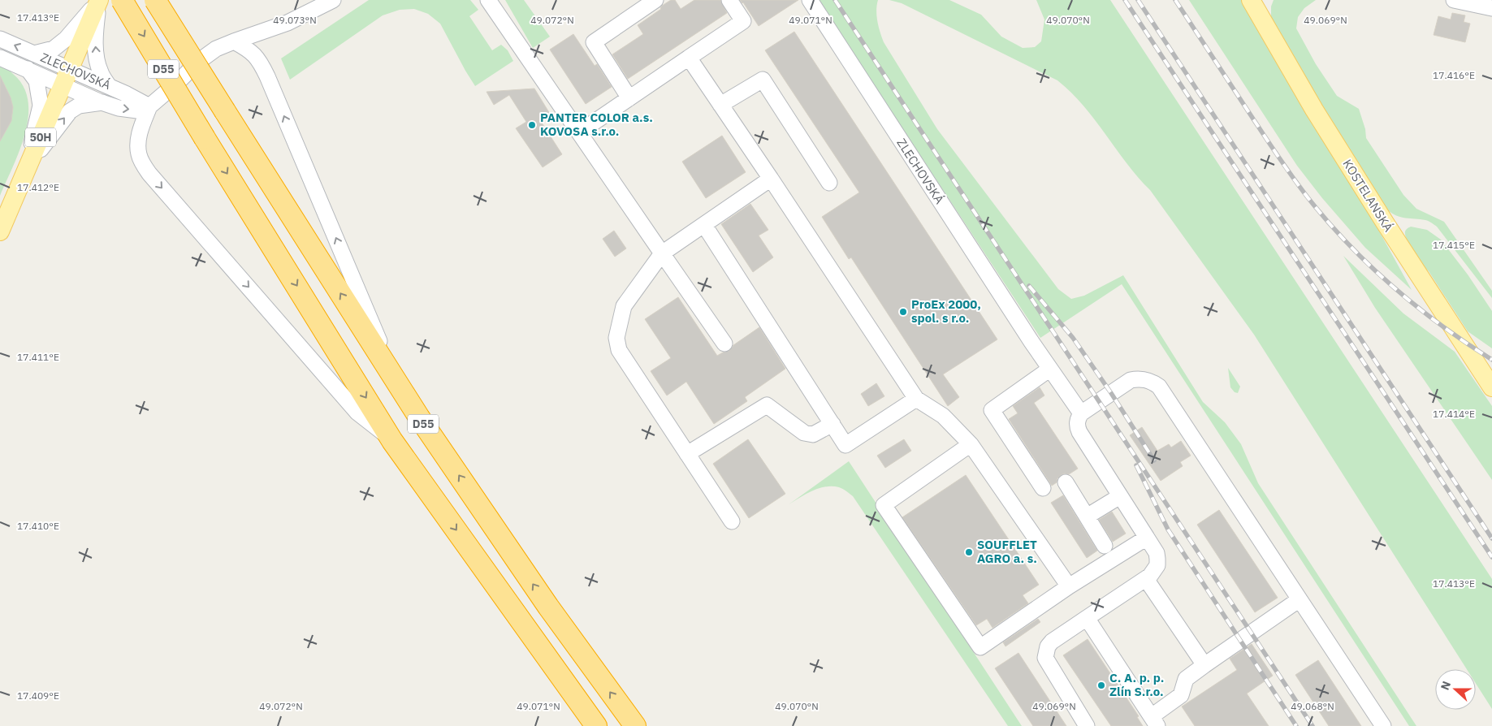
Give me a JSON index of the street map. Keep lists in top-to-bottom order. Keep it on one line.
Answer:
{"streets":{"highway":["D55"],"main road":["50H","KOSTELANSKÁ"],"street":["ZLECHOVSKÁ"]},"crossings":[["ZLECHOVSKÁ","50H"]],"places":["PANTER COLOR a.s. KOVOSA s.r.o.","ProEx 2000, spol. s r.o.","SOUFFLET AGRO a. s.","C. A. p. p. Zlín S.r.o."],"north":"left","coordinates":["17.413°E","49.072°N","49.069°N","49.073°N","49.071°N","49.070°N","17.416°E","17.412°E","17.415°E","17.411°E","17.414°E","17.410°E","17.409°E","49.068°N"]}
